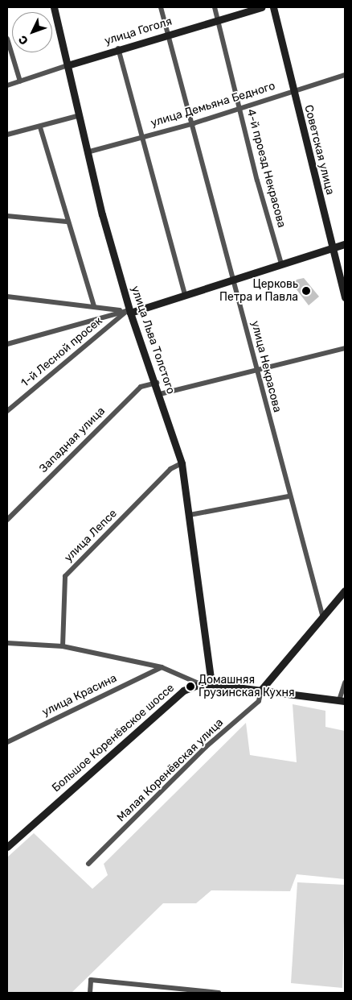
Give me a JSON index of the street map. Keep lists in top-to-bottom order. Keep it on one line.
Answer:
{"streets":{"street":["улица Гоголя","улица Демьяна Бедного","Советская улица","4-й проезд Некрасова","улица Льва Толстого","1-й Лесной просек","улица Некрасова","Западная улица","улица Лепсе","улица Красина","Большое Коренёвское шоссе","Малая Коренёвская улица"]},"crossings":[["улица Гоголя","4-й проезд Некрасова"],["улица Гоголя","улица Льва Толстого"],["улица Гоголя","улица Некрасова"],["улица Демьяна Бедного","Советская улица"],["улица Демьяна Бедного","4-й проезд Некрасова"],["улица Демьяна Бедного","улица Льва Толстого"],["улица Демьяна Бедного","улица Некрасова"],["улица Льва Толстого","1-й Лесной просек"],["улица Льва Толстого","Западная улица"],["улица Льва Толстого","улица Лепсе"],["улица Льва Толстого","Большое Коренёвское шоссе"],["Большое Коренёвское шоссе","Малая Коренёвская улица"]],"places":["Церковь Петра и Павла","Домашняя Грузинская Кухня"],"north":"bottom left"}
